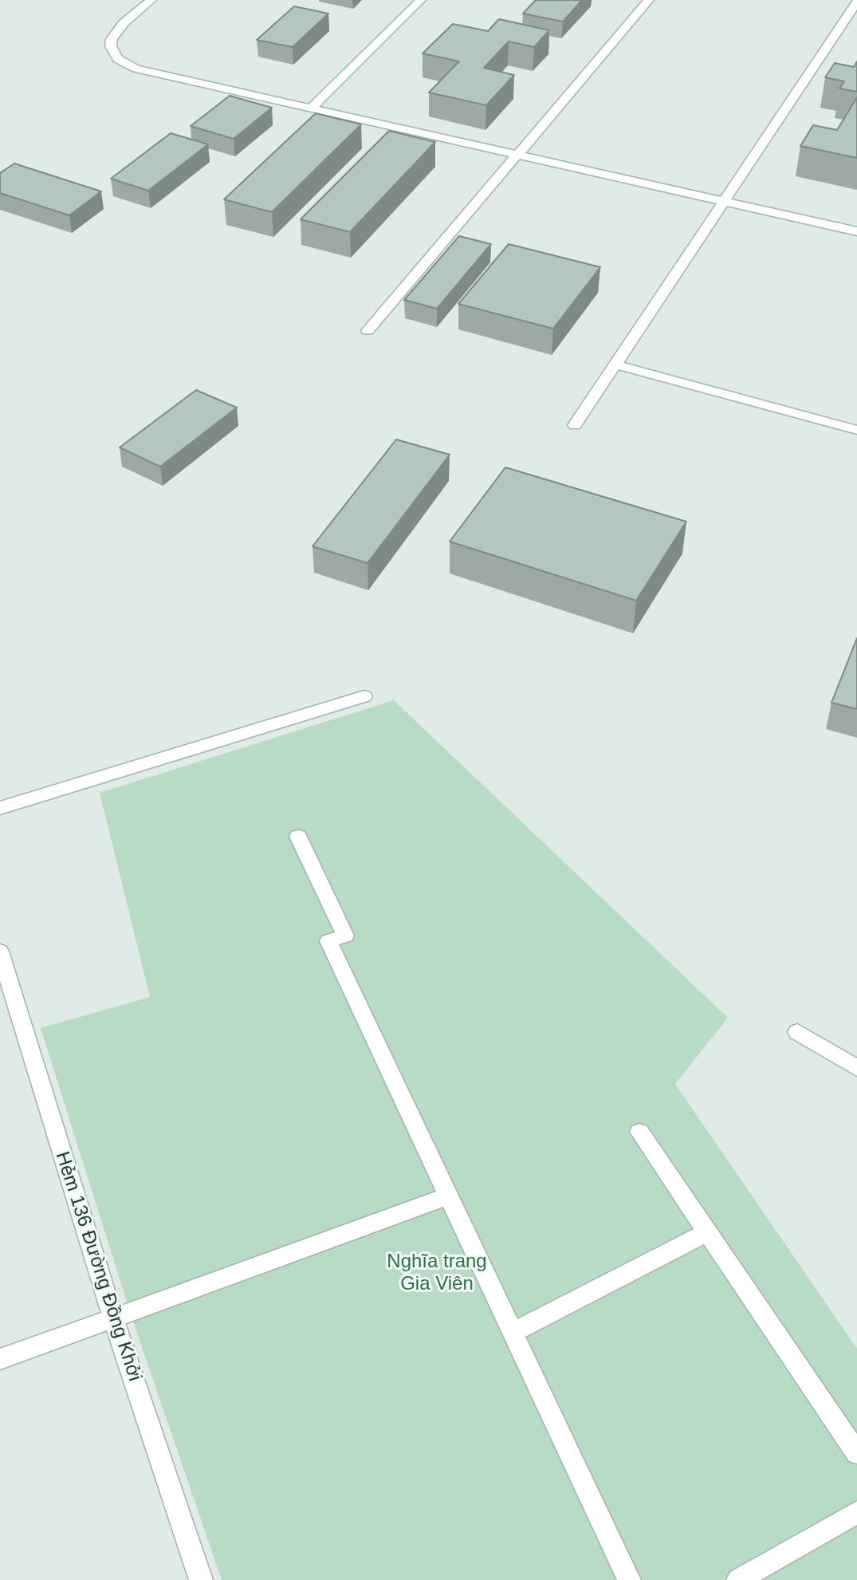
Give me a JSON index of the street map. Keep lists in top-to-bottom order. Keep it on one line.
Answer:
{"streets":{"street":["Hẻm 136 Đường Đồng Khởi"]},"parks":["Nghĩa trang Gia Viên"]}
